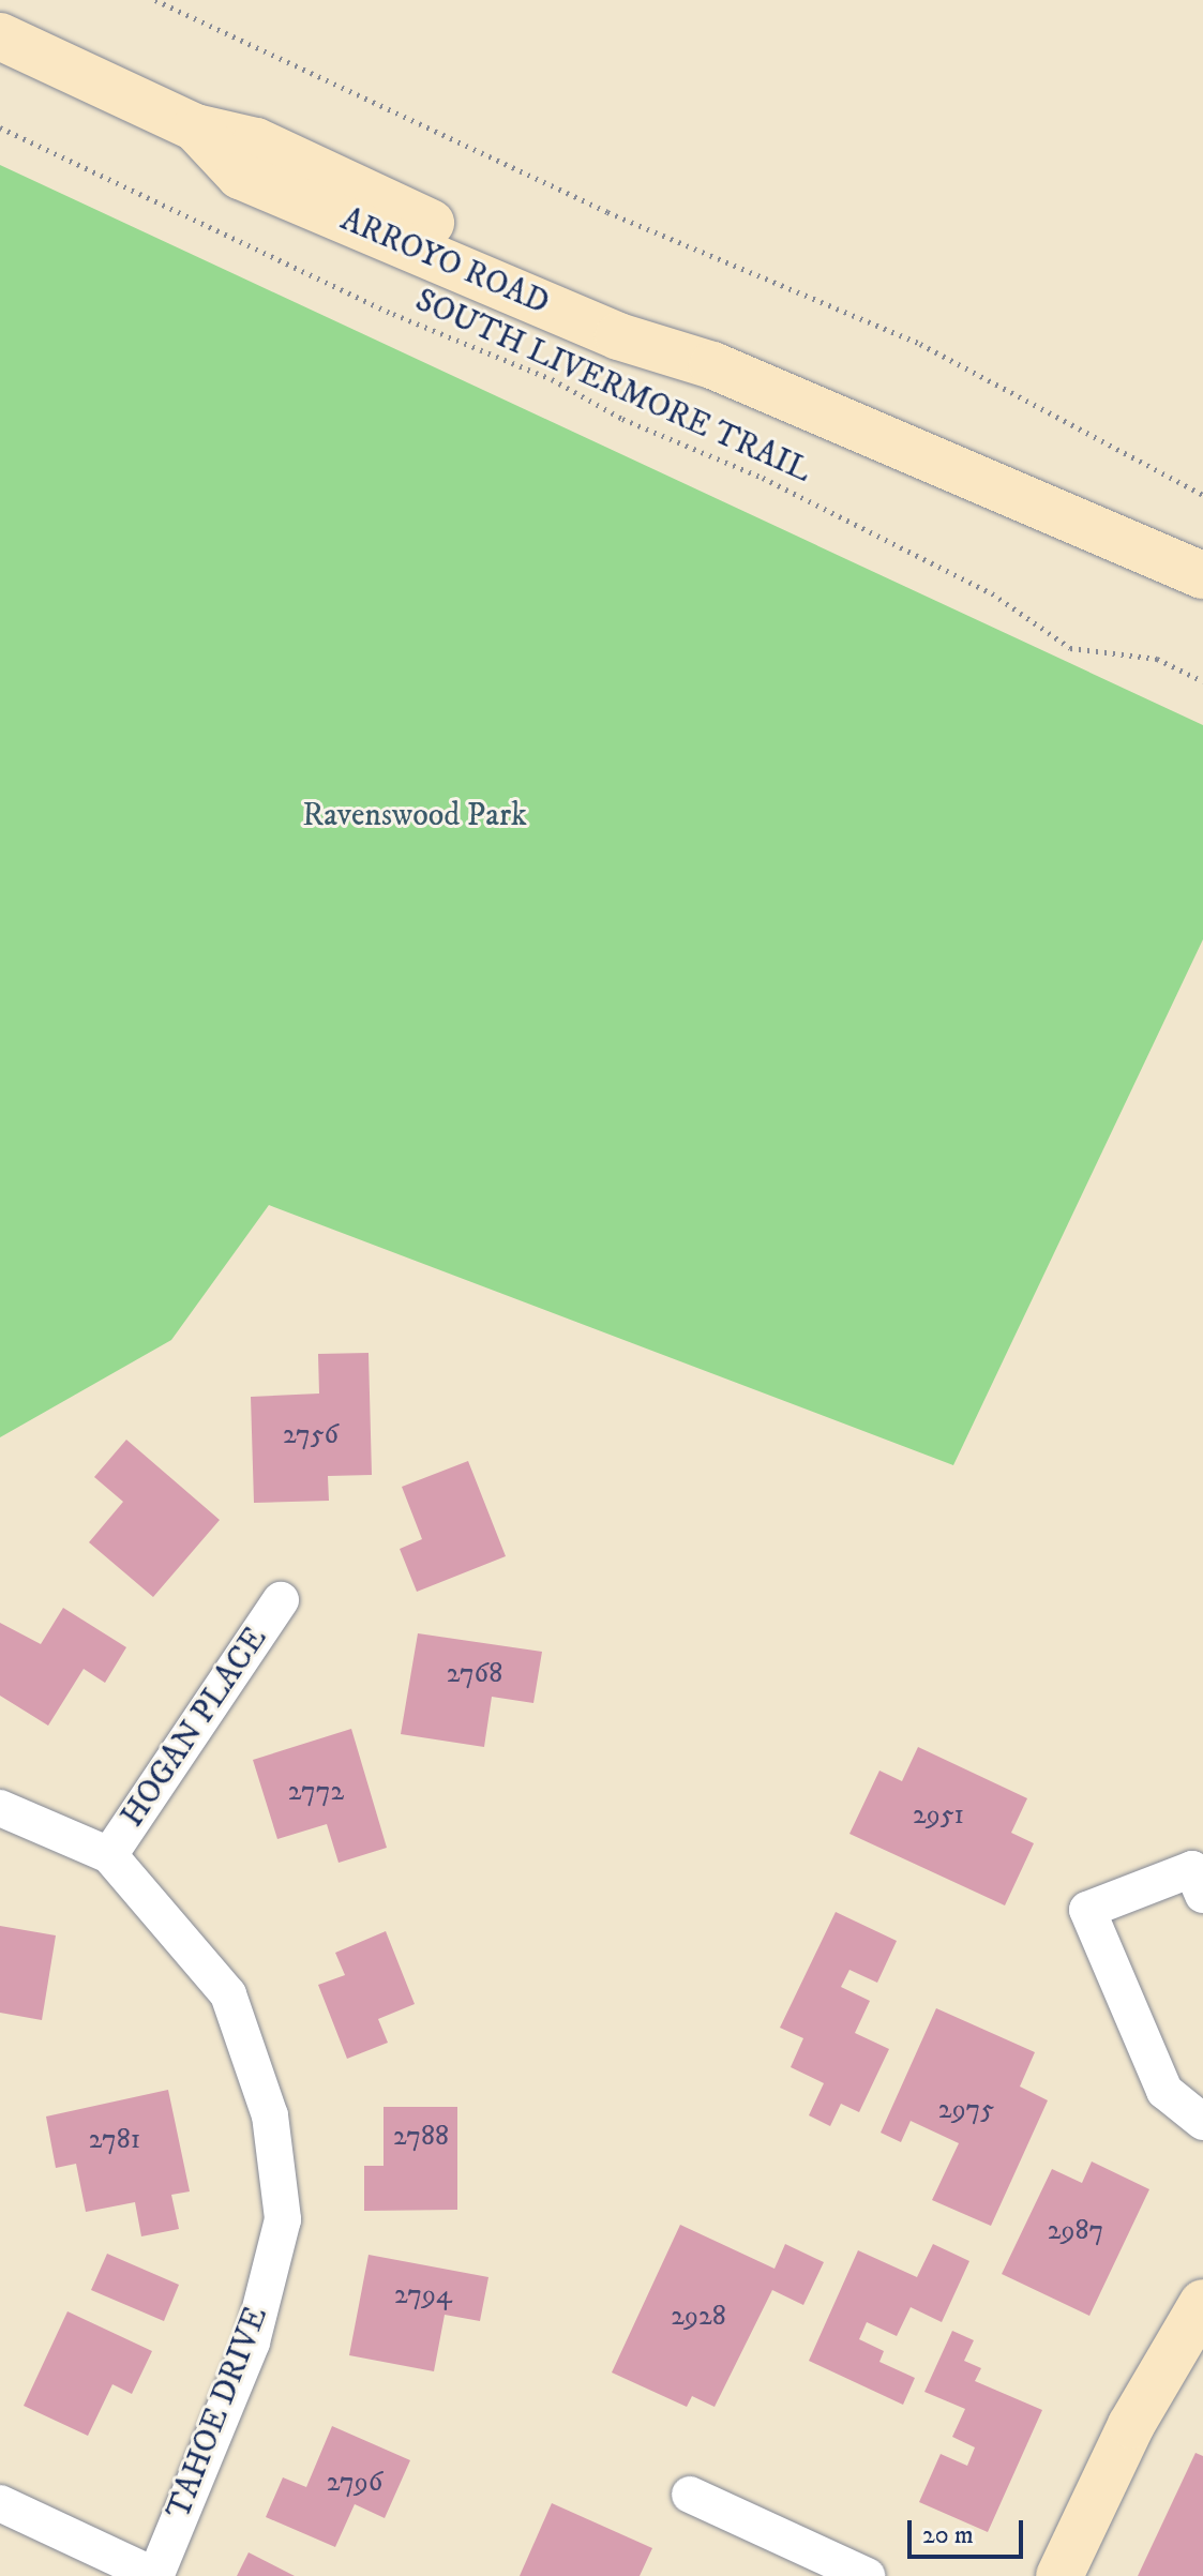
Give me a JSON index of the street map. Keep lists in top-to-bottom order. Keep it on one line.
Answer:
{"streets":{"street":["ARROYO ROAD","HOGAN PLACE","TAHOE DRIVE"],"path":["SOUTH LIVERMORE TRAIL"]},"crossings":[["HOGAN PLACE","TAHOE DRIVE"]],"parks":["Ravenswood Park"],"house_numbers":["2756","2768","2772","2951","2975","2788","2781","2987","2794","2928","2796"],"scale_bar":"20 m"}
